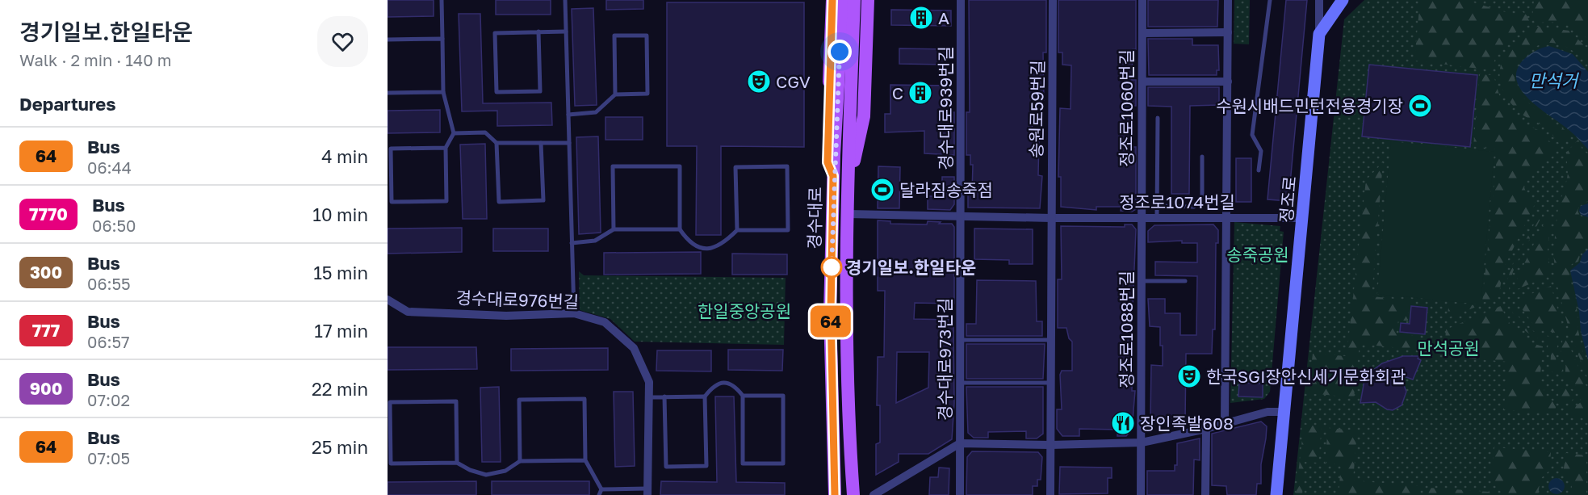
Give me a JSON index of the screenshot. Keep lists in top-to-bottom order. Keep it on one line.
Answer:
{"streets":{"main road":["경수대로"],"street":["경수대로939번길","정조로1060번길","송원로59번길","정조로","정조로1074번길","경수대로976번길","정조로1088번길","경수대로973번길"]},"crossings":[["경수대로939번길","정조로1074번길"],["경수대로939번길","경수대로973번길"],["정조로1060번길","정조로1074번길"],["정조로1060번길","정조로1088번길"],["송원로59번길","정조로1074번길"],["송원로59번길","경수대로973번길"],["정조로","정조로1074번길"],["정조로1074번길","경수대로"],["정조로1074번길","정조로1088번길"],["정조로1074번길","경수대로973번길"]],"water":["만석거"],"parks":["송죽공원","한일중앙공원","만석공원"],"places":{"building":["A","C"],"theatre":["CGV","한국SGI장안신세기문화회관"],"sports":["수원시배드민턴전용경기장","달라짐송죽점"],"other":["경기일보.한일타운"],"restaurant":["장인족발608"]},"lines":["bus line 64"],"page":{"heading":[["경기일보.한일타운","Walk · 2 min · 140 m"],"Departures"],"on_map":"64","list":[{"mark":"64","name":"Bus","note":"06:44","value":"4 min"},{"mark":"7770","name":"Bus","note":"06:50","value":"10 min"},{"mark":"300","name":"Bus","note":"06:55","value":"15 min"},{"mark":"777","name":"Bus","note":"06:57","value":"17 min"},{"mark":"900","name":"Bus","note":"07:02","value":"22 min"},{"mark":"64","name":"Bus","note":"07:05","value":"25 min"}]}}
